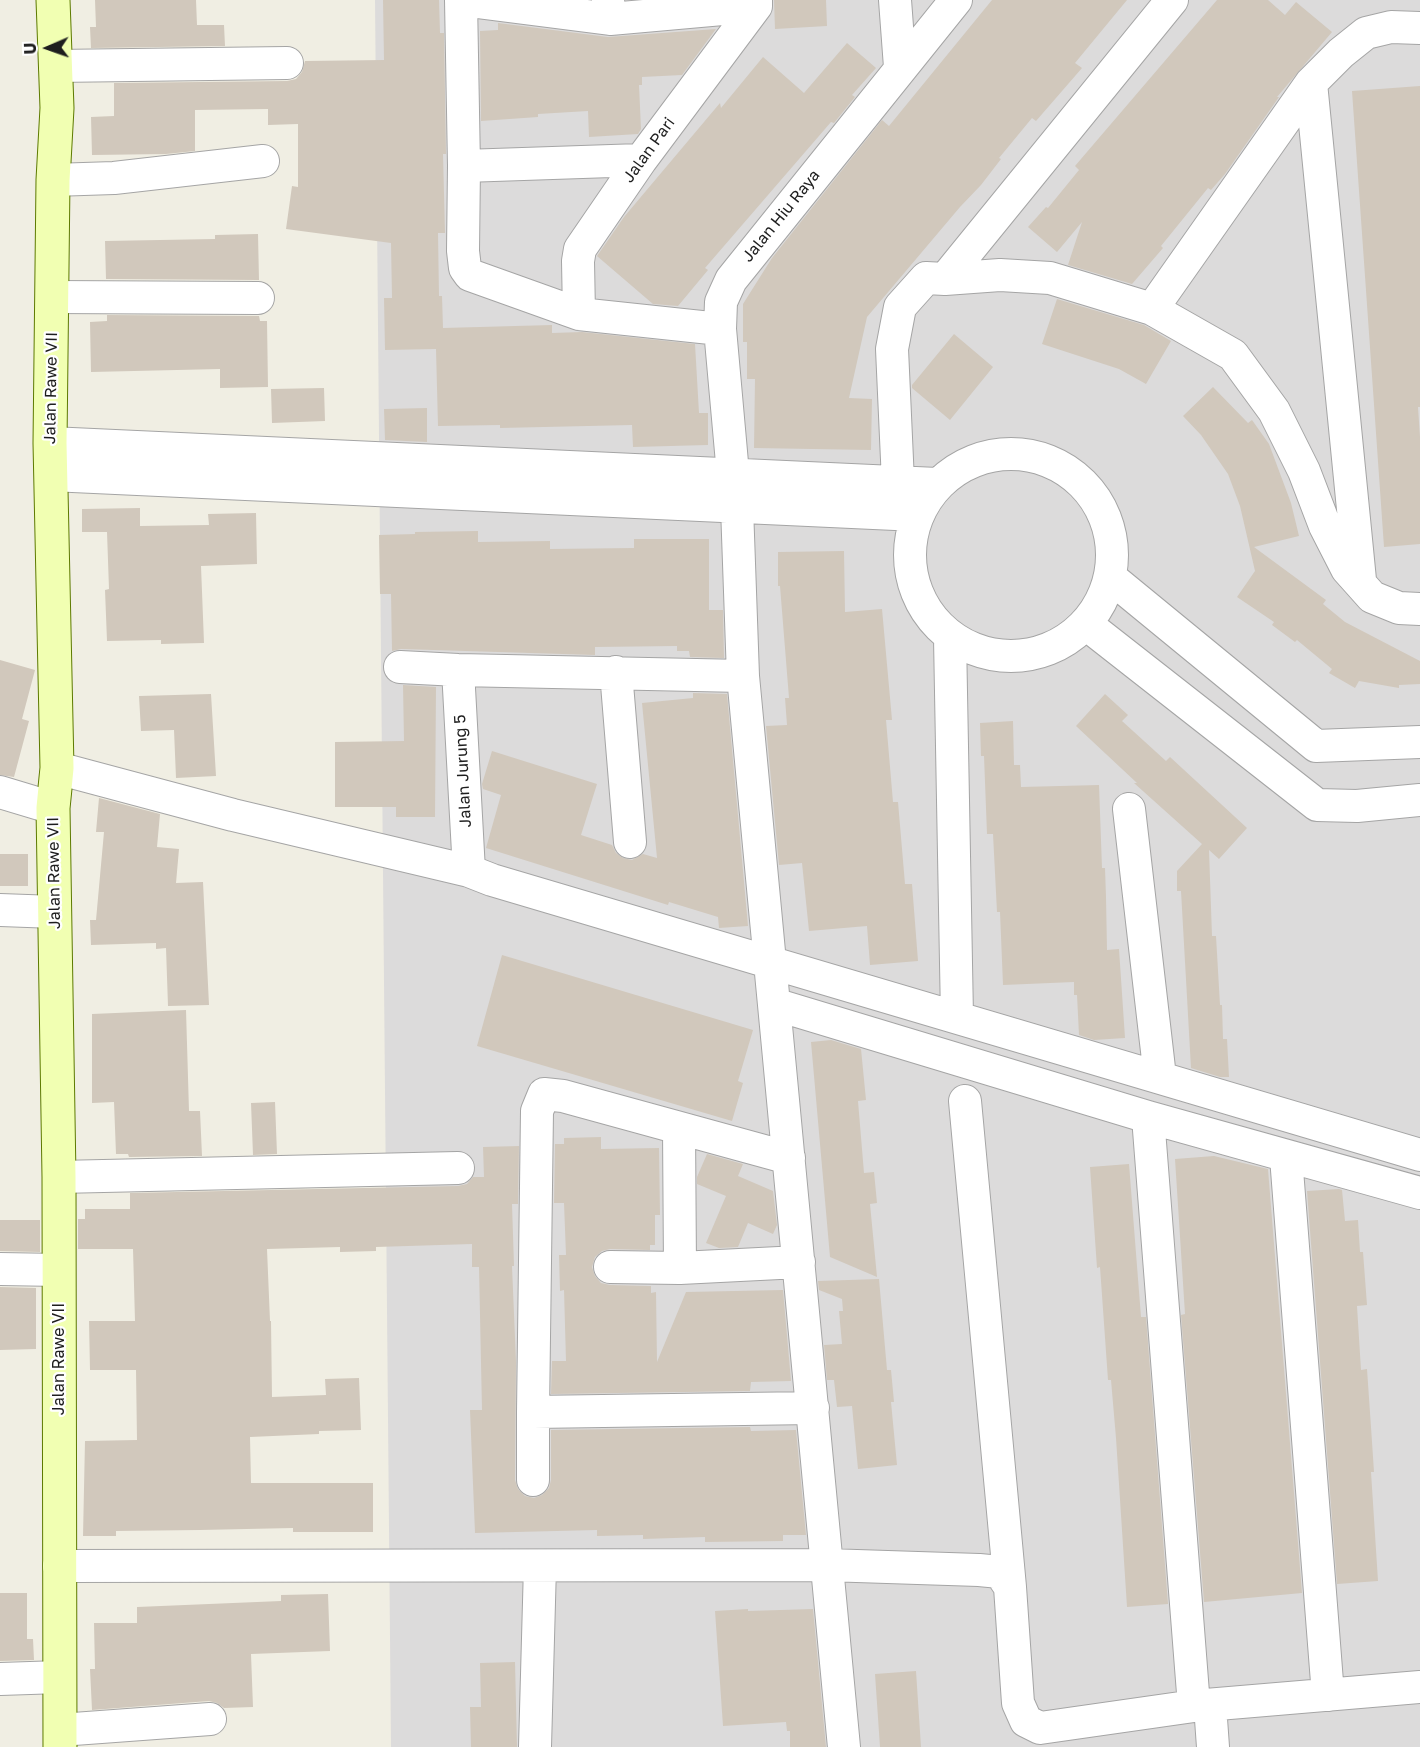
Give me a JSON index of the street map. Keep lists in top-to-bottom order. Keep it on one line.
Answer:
{"streets":{"main road":["Jalan Rawe VII"],"street":["Jalan Pari","Jalan Hiu Raya","Jalan Jurung 5"]},"north":"left"}
